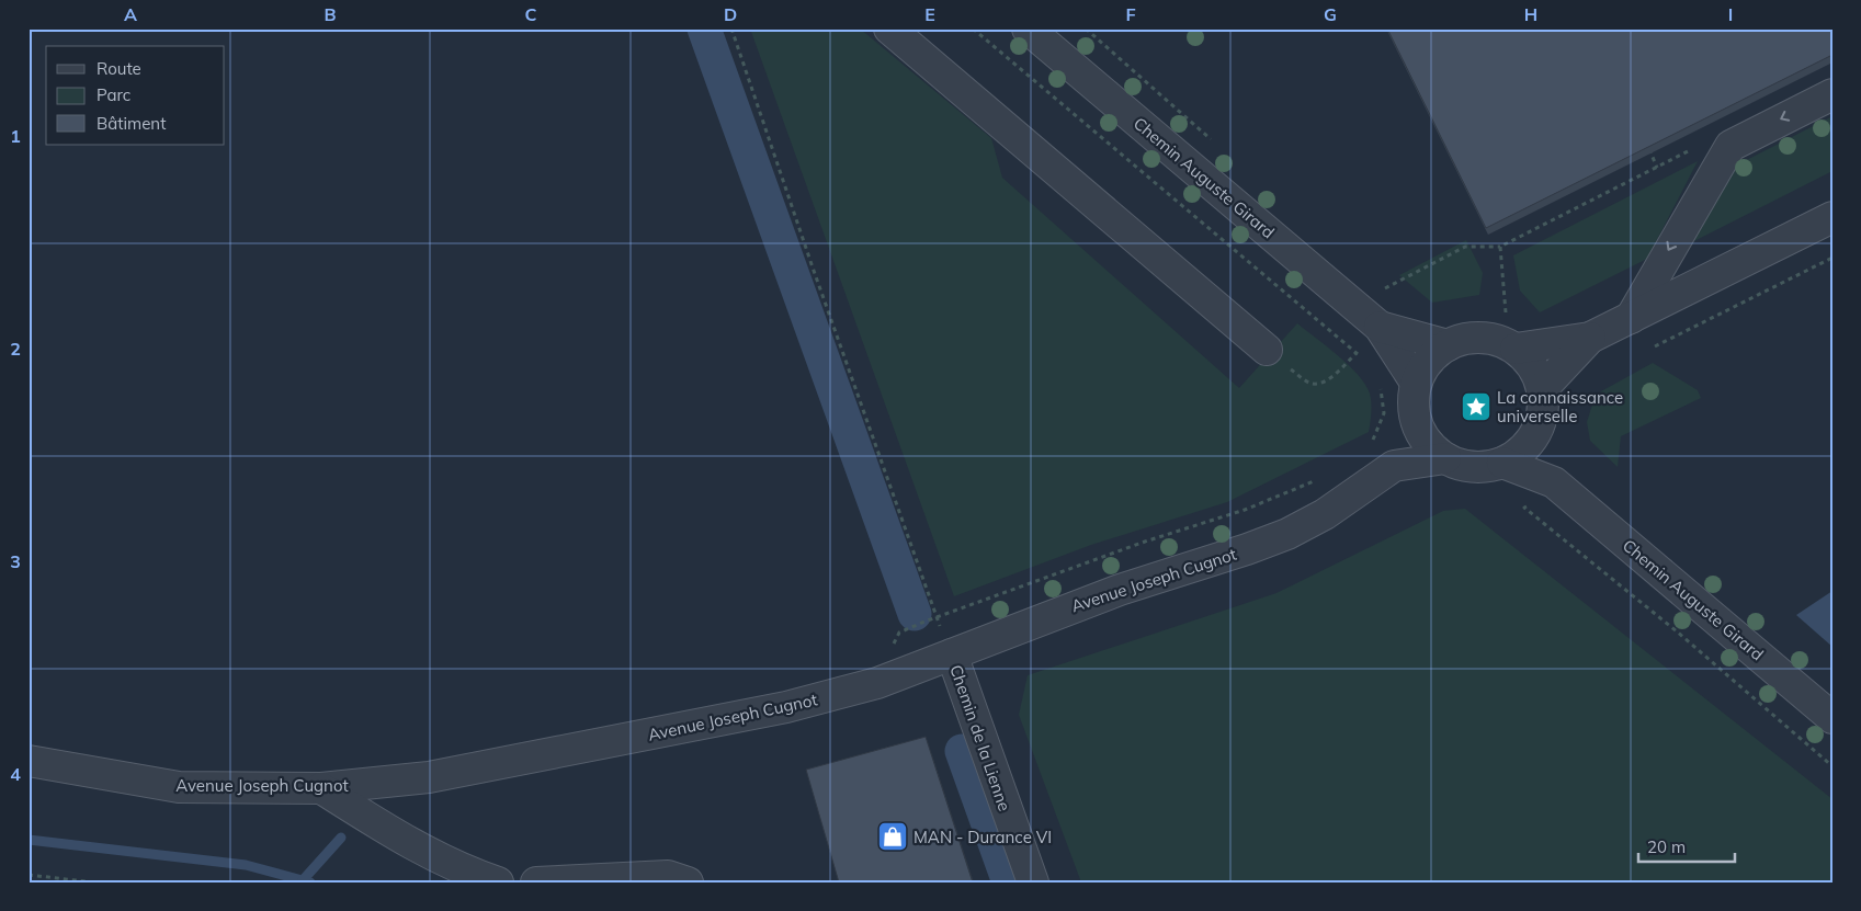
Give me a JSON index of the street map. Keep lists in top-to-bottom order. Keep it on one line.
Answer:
{"streets":{"street":["Chemin Auguste Girard","Avenue Joseph Cugnot","Chemin de la Lienne"]},"crossings":[["Chemin Auguste Girard","Avenue Joseph Cugnot"],["Avenue Joseph Cugnot","Chemin de la Lienne"]],"places":{"place":["La connaissance universelle"],"shop":["MAN - Durance VI"]},"legend":["Route","Parc","Bâtiment"],"scale_bar":"20 m","grid":{"columns":["A","B","C","D","E","F","G","H","I"],"rows":["1","2","3","4"]}}
